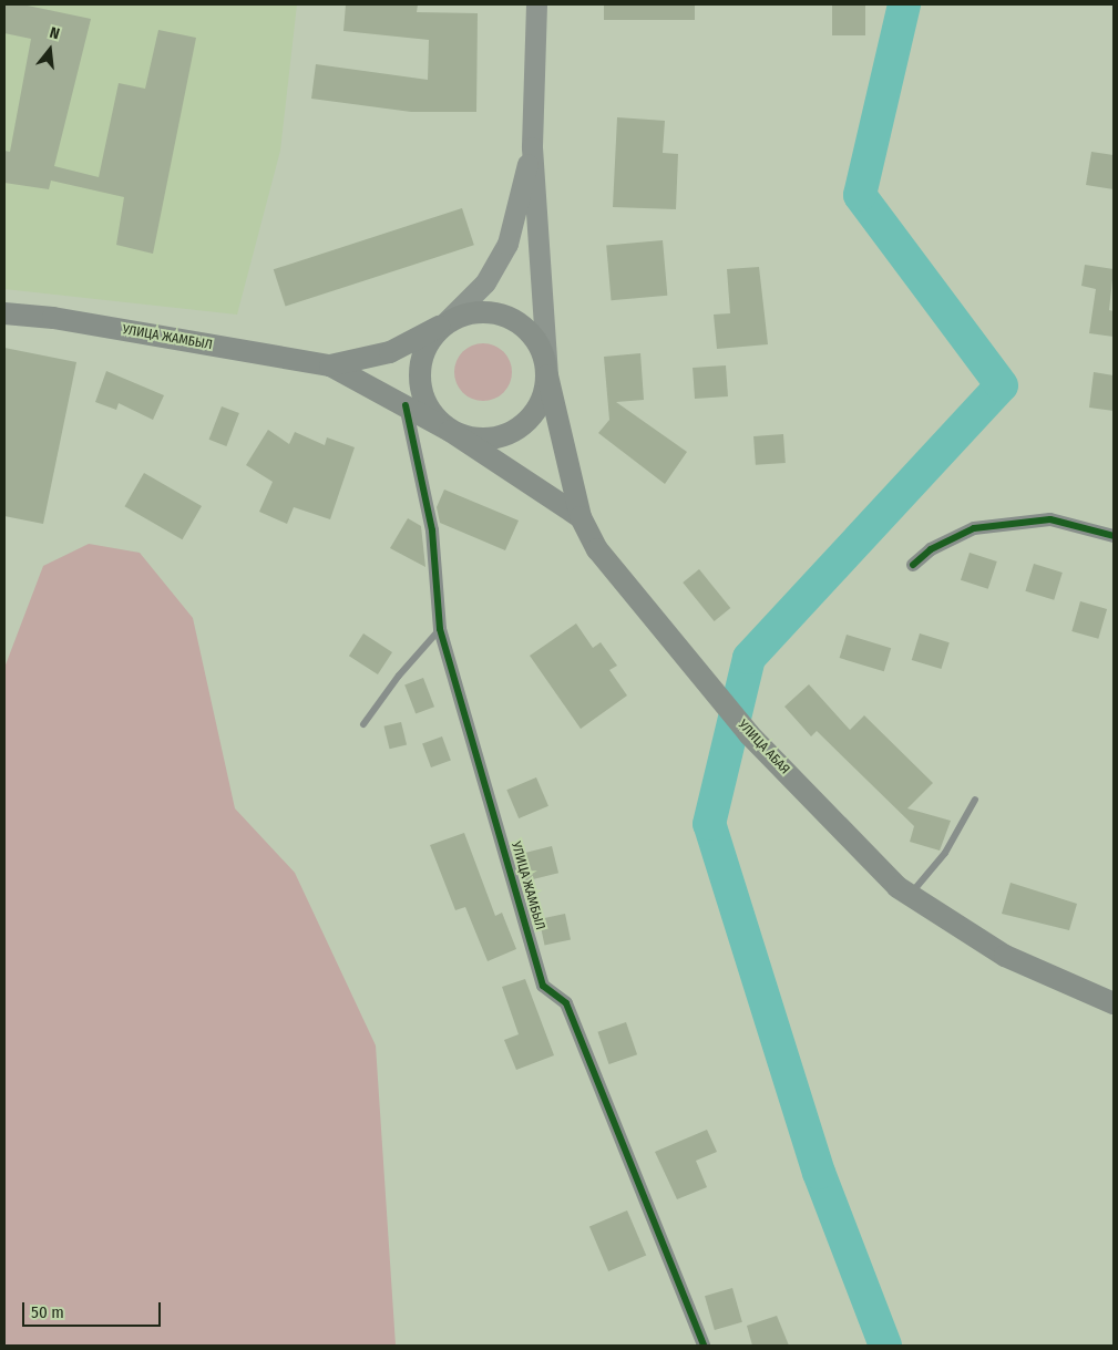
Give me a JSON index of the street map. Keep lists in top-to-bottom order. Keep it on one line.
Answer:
{"streets":{"main road":["УЛИЦА ЖАМБЫЛ","УЛИЦА АБАЯ"]},"crossings":[["УЛИЦА ЖАМБЫЛ","УЛИЦА АБАЯ"]],"scale_bar":"50 m","north":"top"}
